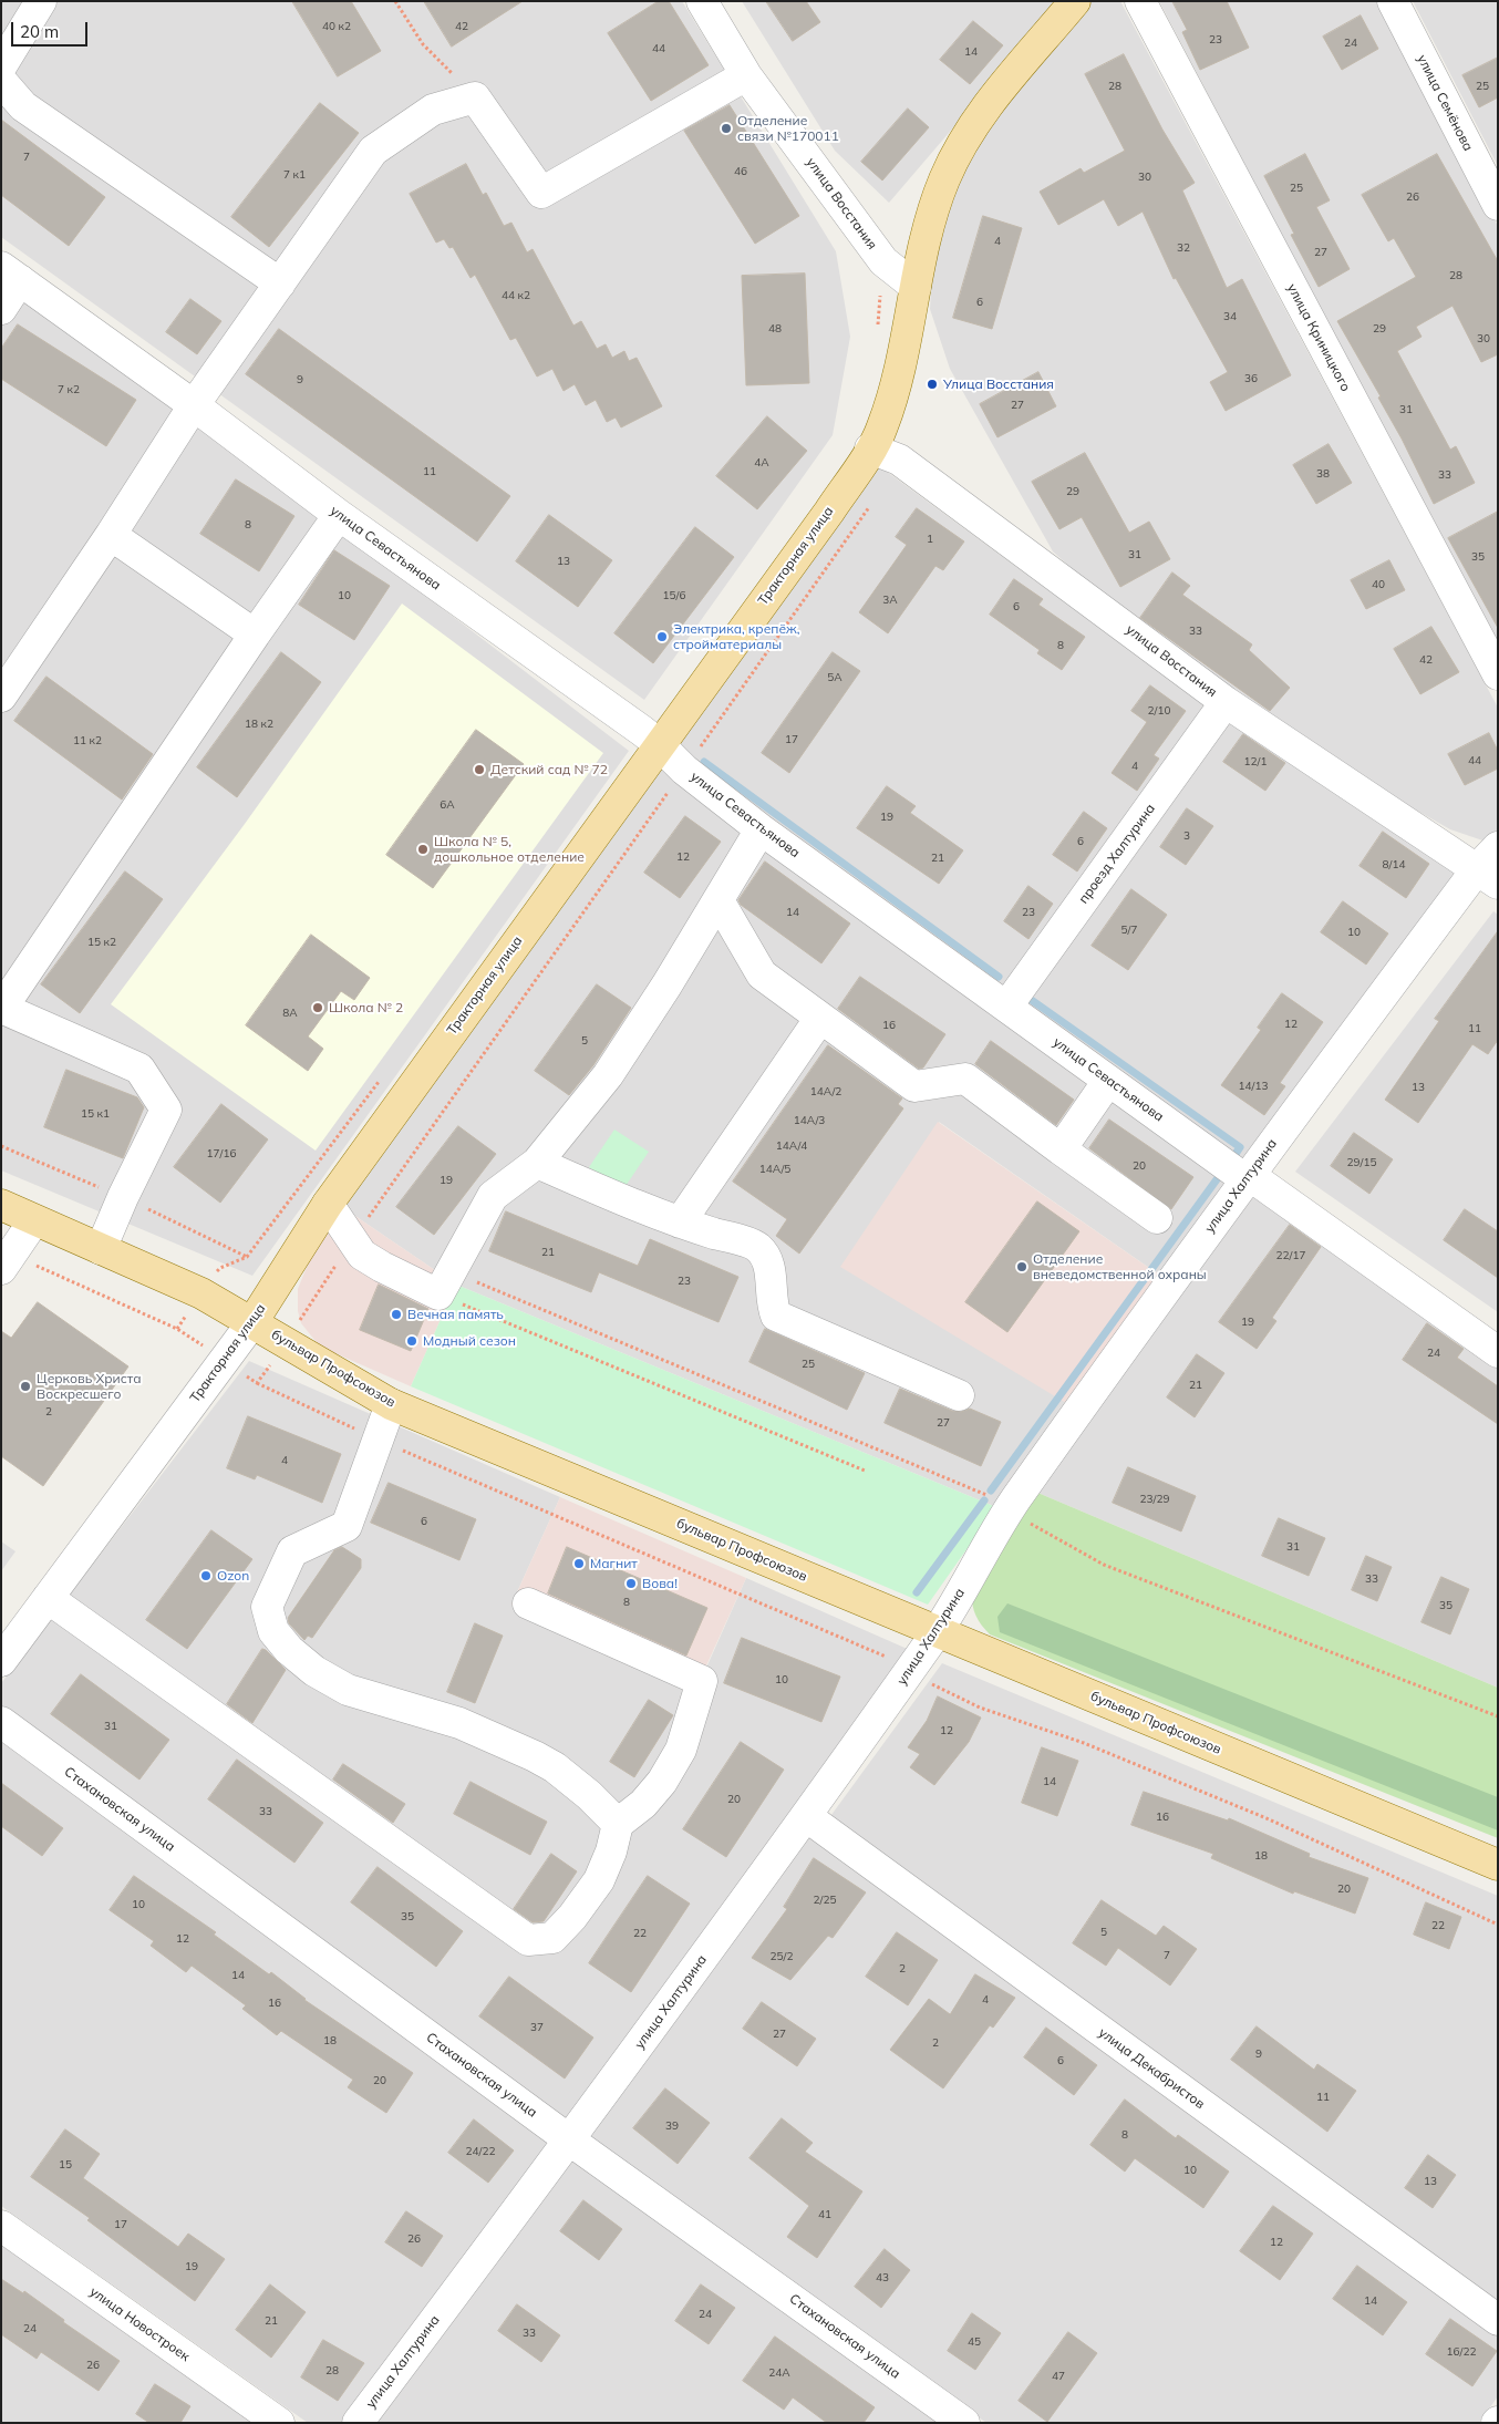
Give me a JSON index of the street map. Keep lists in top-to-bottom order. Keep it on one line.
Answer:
{"streets":{"main road":["Тракторная улица","бульвар Профсоюзов"],"street":["улица Семёнова","улица Восстания","улица Криницкого","улица Севастьянова","проезд Халтурина","улица Халтурина","Стахановская улица","улица Декабристов","улица Новостроек"]},"crossings":[["улица Восстания","Тракторная улица"],["улица Восстания","проезд Халтурина"],["улица Восстания","улица Халтурина"],["улица Севастьянова","Тракторная улица"],["улица Севастьянова","проезд Халтурина"],["улица Севастьянова","улица Халтурина"],["Тракторная улица","бульвар Профсоюзов"],["улица Халтурина","бульвар Профсоюзов"],["улица Халтурина","Стахановская улица"],["улица Халтурина","улица Декабристов"]],"places":["Отделение связи №170011","Улица Восстания","Электрика, крепёж, стройматериалы","Детский сад № 72","Школа № 5, дошкольное отделение","Школа № 2","Отделение вневедомственной охраны","Вечная память","Модный сезон","Церковь Христа Воскресшего","Магнит","Ozon","Вова!"],"house_numbers":["40 к2","42","23","24","44","14","28","25","7","46","7 к1","30","25","26","4","32","27","28","44 к2","6","34","48","29","30","36","9","7 к2","27","31","4А","11","38","33","29","8","1","31","35","13","40","10","15/6","3А","6","33","8","42","5А","2/10","18 к2","17","11 к2","44","12/1","4","6А","19","3","6","12","21","8/14","14","23","5/7","10","15 к2","8А","12","16","11","5","14/13","13","14А/2","15 к1","14А/3","14А/4","17/16","29/15","20","14А/5","19","21","22/17","23","19","24","25","21","2","27","4","23/29","6","31","33","8","35","10","31","12","14","20","33","16","18","20","2/25","10","35","22","5","22","12","7","25/2","2","14","4","16","37","27","18","2","9","6","20","11","39","8","24/22","15","10","13","41","17","26","12","19","43","14","24","21","24","33","45","16/22","26","28","24А","47"],"scale_bar":"20 m"}
